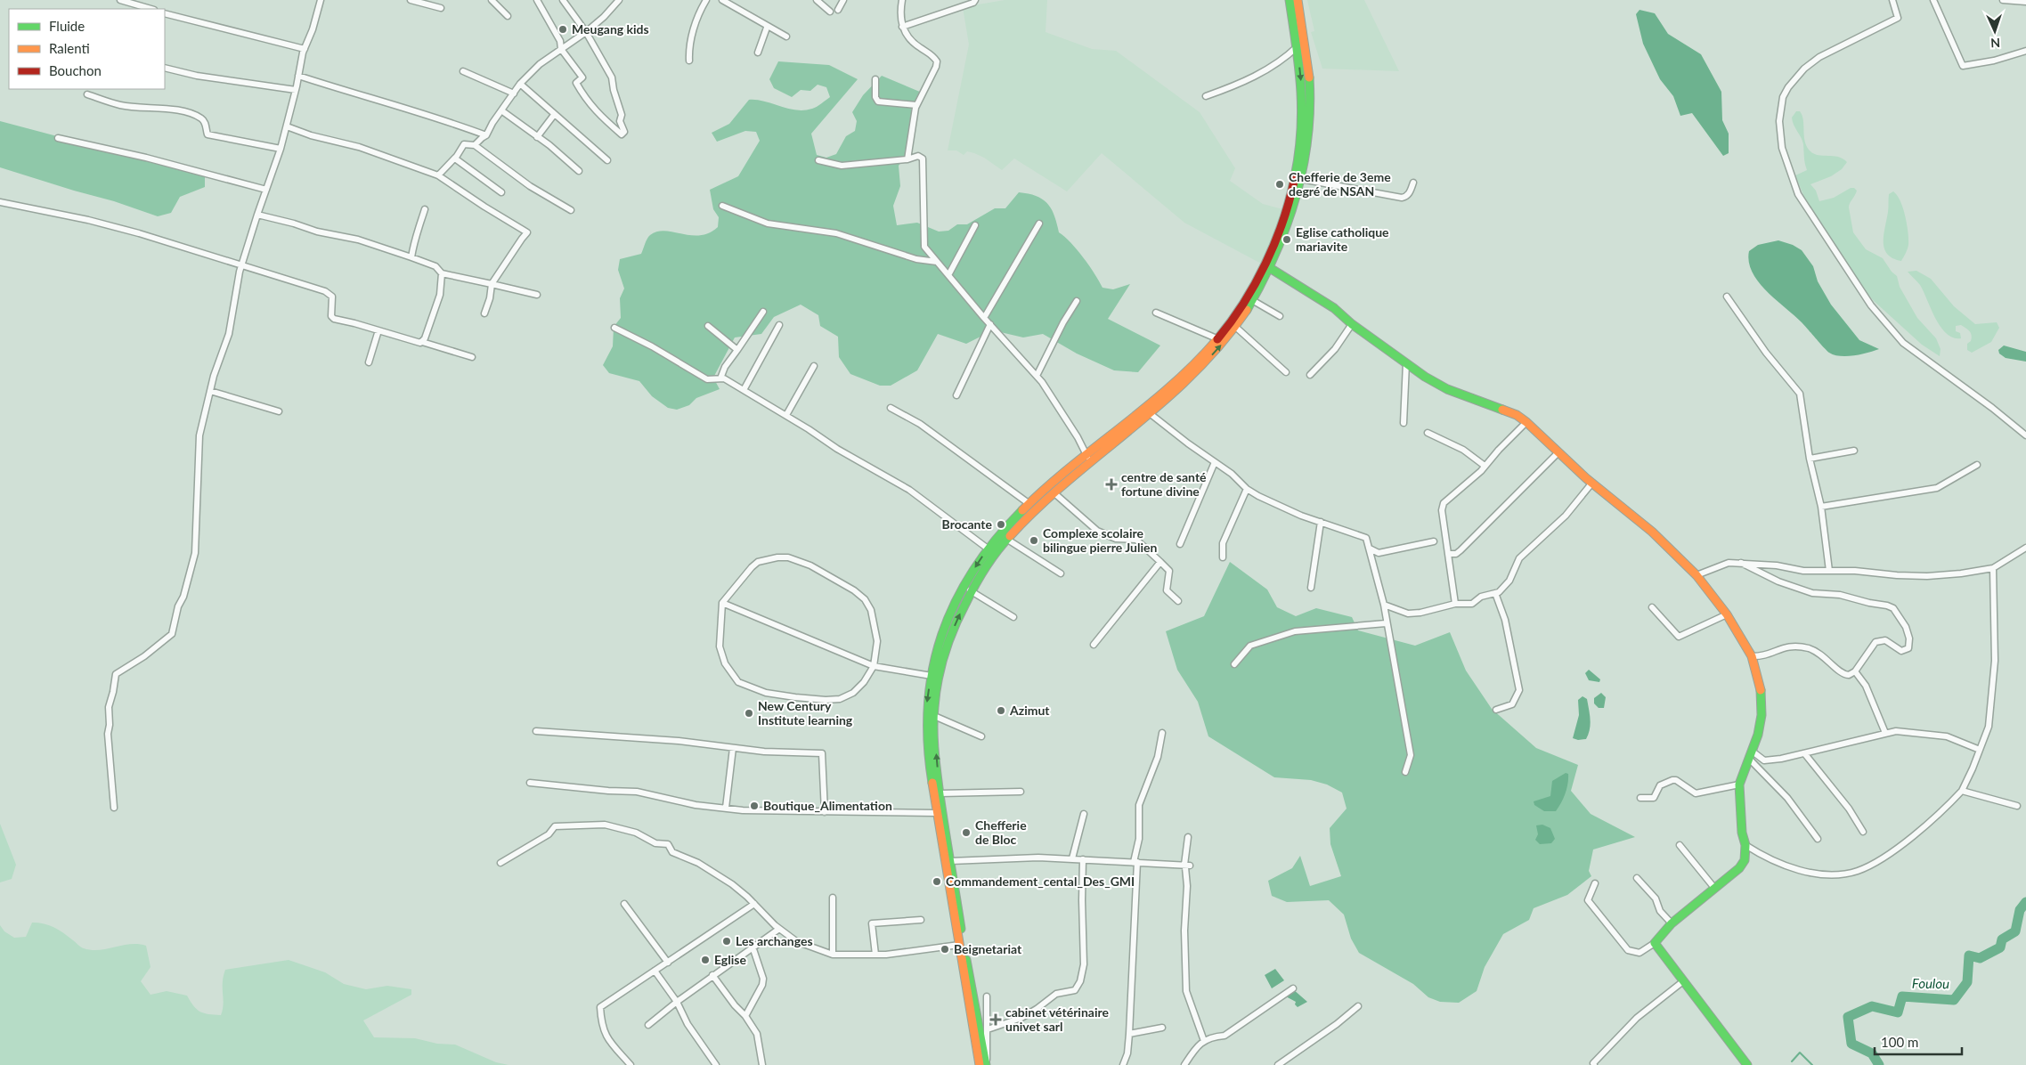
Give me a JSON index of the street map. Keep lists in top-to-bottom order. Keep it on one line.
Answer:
{"water":["Foulou"],"places":{"other":["Meugang kids","Chefferie de 3eme degré de NSAN","Eglise catholique mariavite","Brocante","Complexe scolaire bilingue pierre Julien","Azimut","New Century Institute learning","Boutique_Alimentation","Chefferie de Bloc","Commandement_cental_Des_GMI","Les archanges","Beignetariat","Eglise"],"health":["centre de santé fortune divine","cabinet vétérinaire univet sarl"]},"legend":["Fluide","Ralenti","Bouchon"],"scale_bar":"100 m","north":"bottom"}
